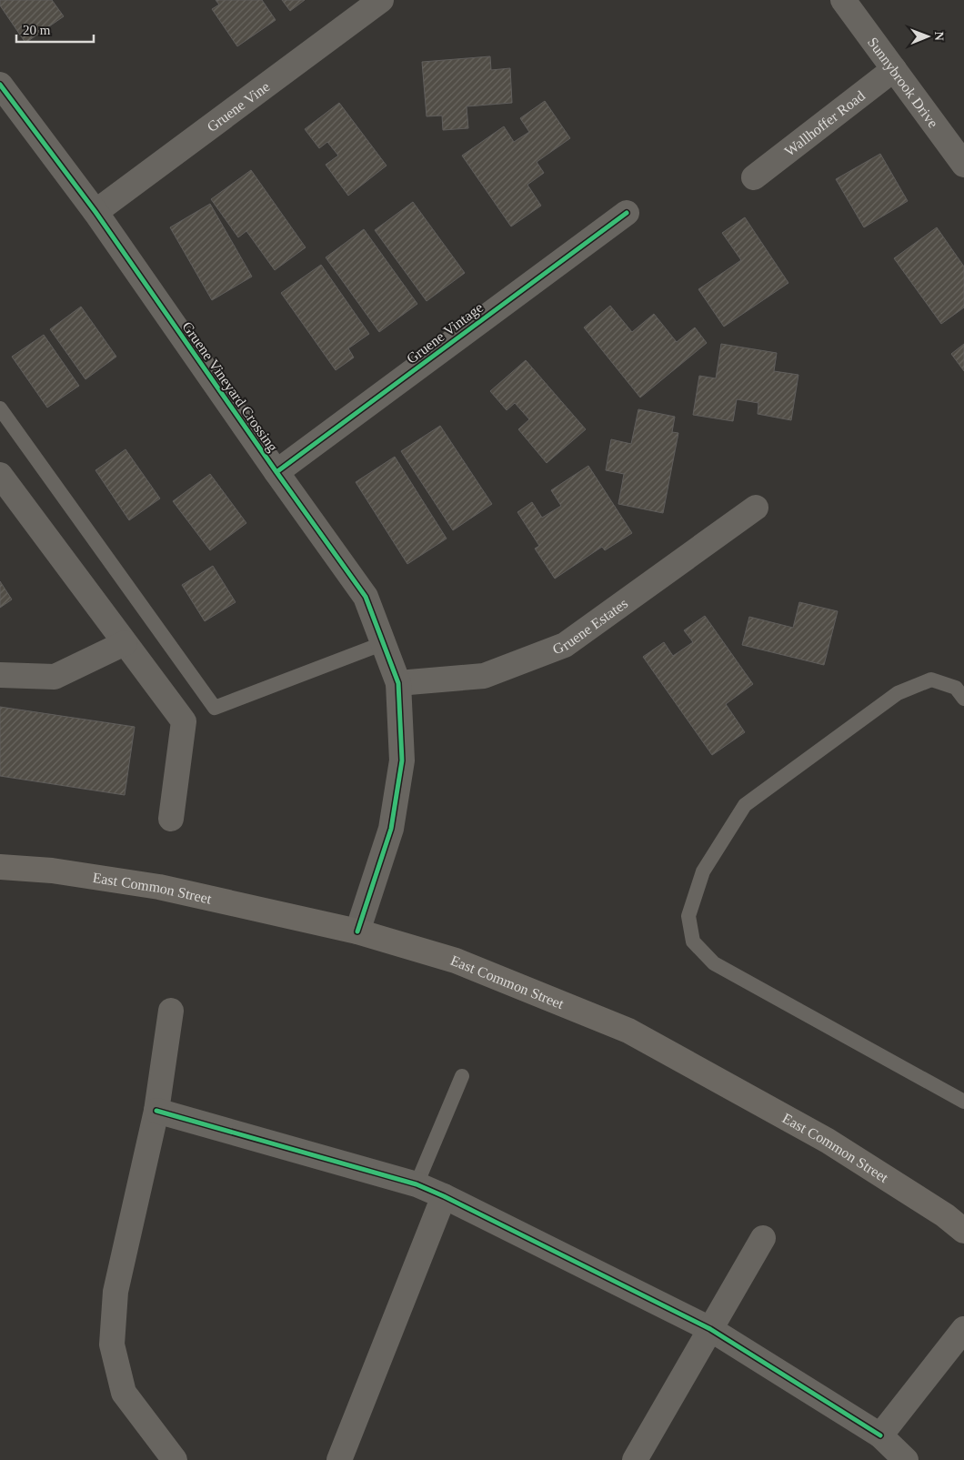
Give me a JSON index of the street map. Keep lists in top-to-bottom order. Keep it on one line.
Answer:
{"streets":{"main road":["East Common Street"],"street":["Sunnybrook Drive","Gruene Vine","Wallhoffer Road","Gruene Vintage","Gruene Vineyard Crossing","Gruene Estates"]},"crossings":[["Sunnybrook Drive","Wallhoffer Road"],["Gruene Vine","Gruene Vineyard Crossing"],["Gruene Vintage","Gruene Vineyard Crossing"],["Gruene Vineyard Crossing","Gruene Estates"],["Gruene Vineyard Crossing","East Common Street"]],"scale_bar":"20 m","north":"right"}
